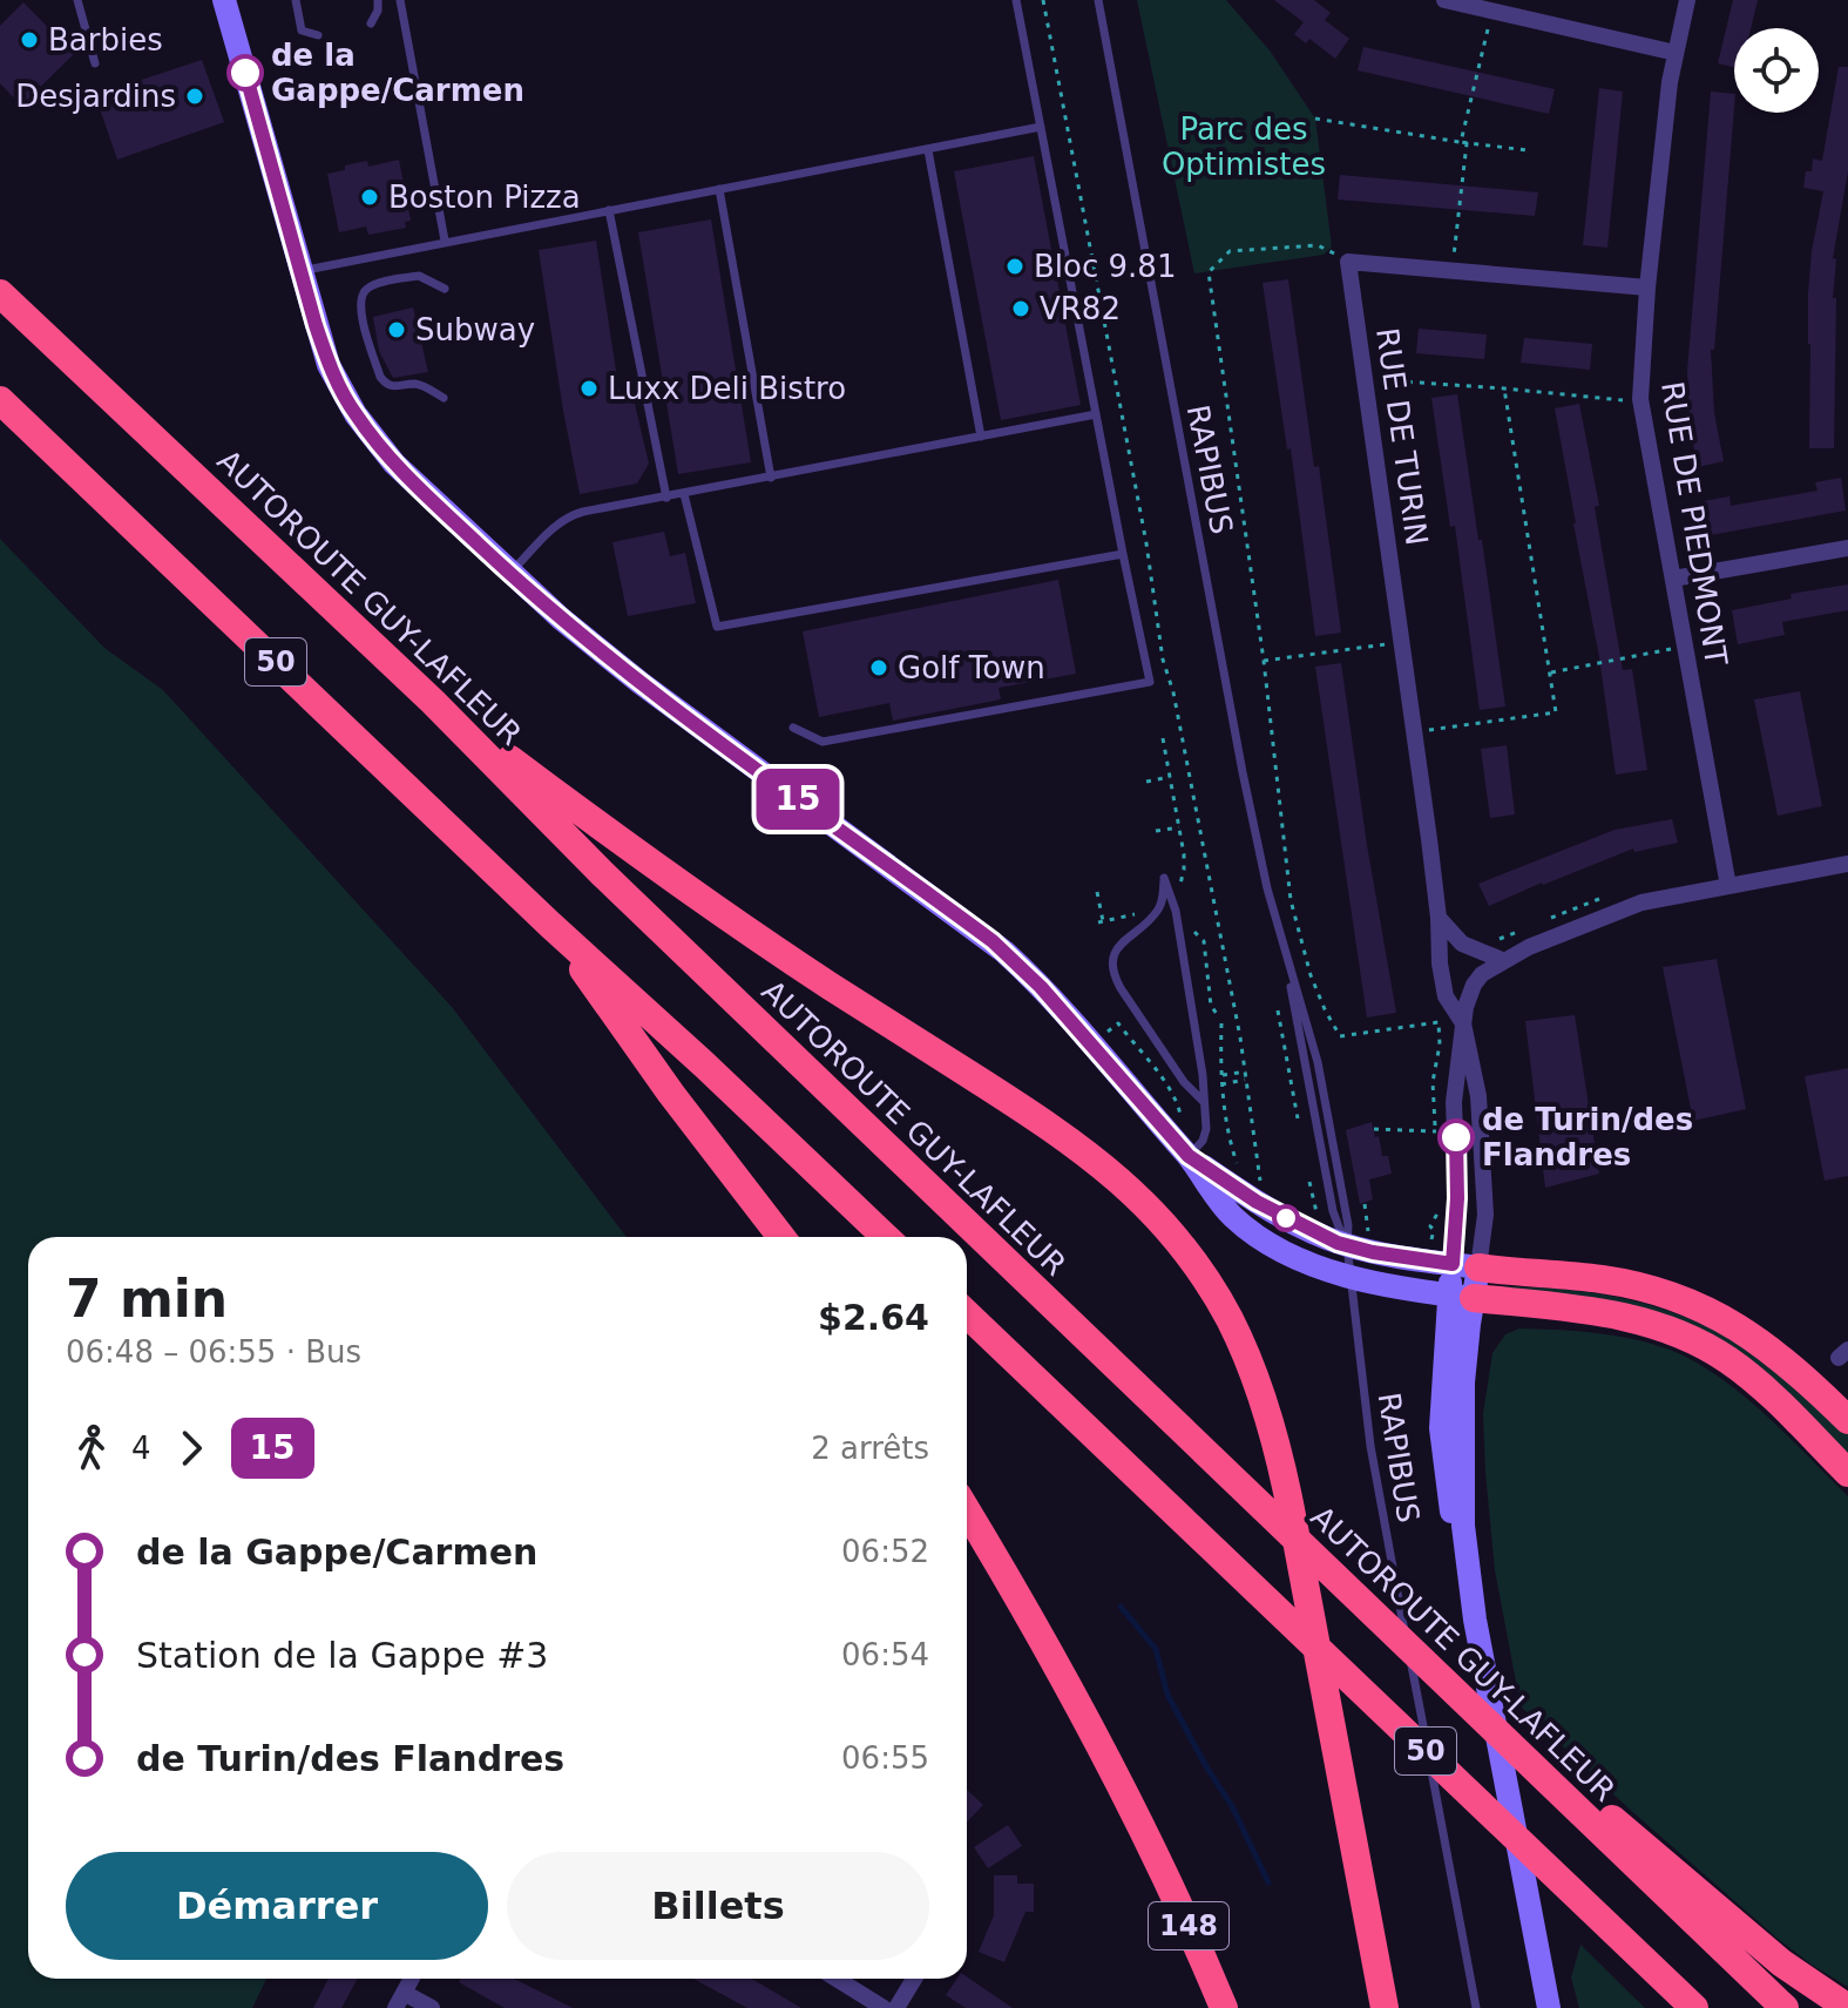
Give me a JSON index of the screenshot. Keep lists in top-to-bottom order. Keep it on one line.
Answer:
{"streets":{"highway":["AUTOROUTE GUY-LAFLEUR","50","148"],"street":["RUE DE TURIN","RUE DE PIEDMONT"],"lane":["RAPIBUS"]},"parks":["Parc des Optimistes"],"places":["Barbies","de la Gappe/Carmen","Desjardins","Boston Pizza","Bloc 9.81","VR82","Subway","Luxx Deli Bistro","Golf Town","de Turin/des Flandres"],"lines":["bus line 15"],"page":{"on_map":"15","heading":["7 min","06:48 – 06:55 · Bus","$2.64"],"legs":["4","15","2 arrêts"],"list":[{"name":"de la Gappe/Carmen","value":"06:52"},{"name":"Station de la Gappe #3","value":"06:54"},{"name":"de Turin/des Flandres","value":"06:55"}],"buttons":["Démarrer","Billets"]}}
